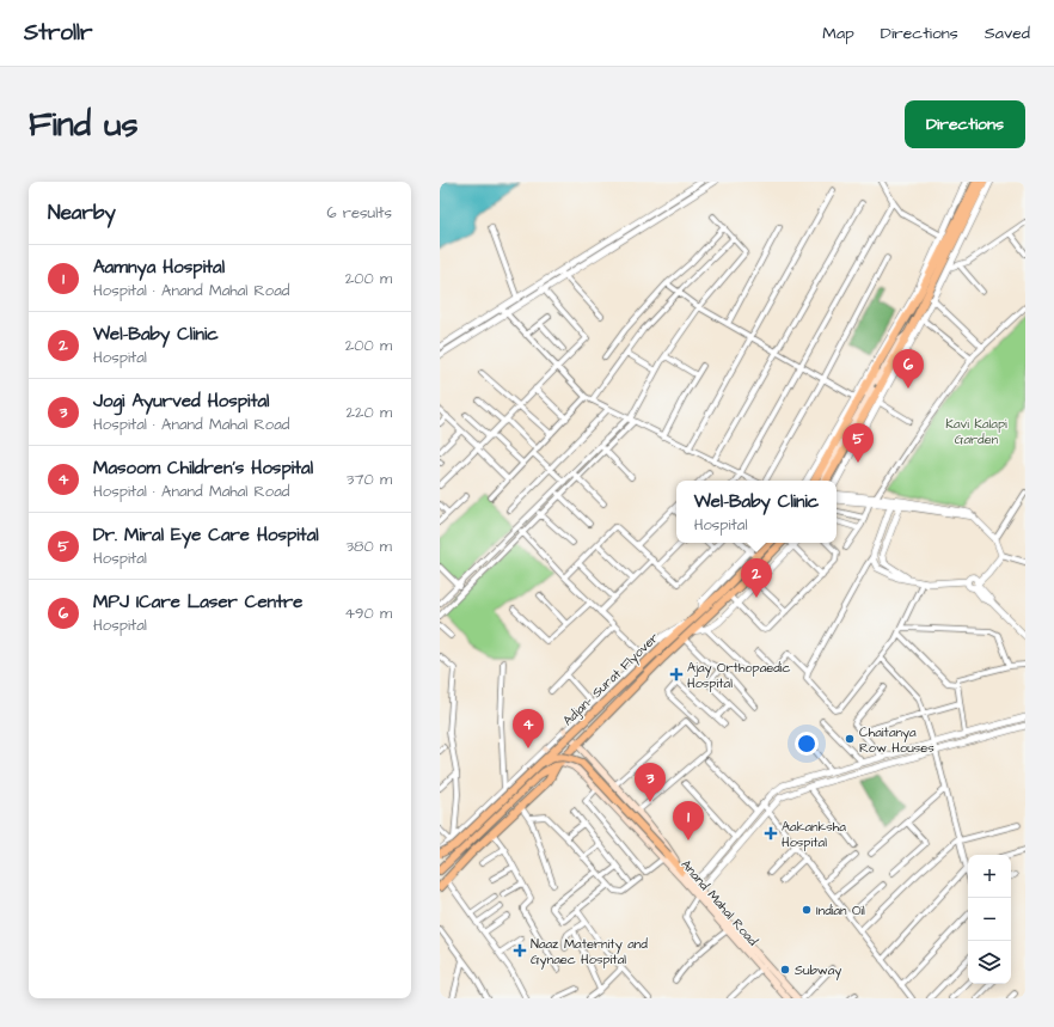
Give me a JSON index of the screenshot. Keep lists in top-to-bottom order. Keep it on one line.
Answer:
{"streets":{"highway":["Adjan- Surat Flyover"],"main road":["Anand Mahal Road"]},"crossings":[["Adjan- Surat Flyover","Anand Mahal Road"]],"parks":["Kavi Kalapi Garden"],"places":{"health":["Ajay Orthopaedic Hospital","Aakanksha Hospital","Naaz Maternity and Gynaec Hospital"],"other":["Chaitanya Row Houses","Indian Oil","Subway"]},"page":{"header":"Strollr","nav":["Map","Directions","Saved"],"buttons":"Directions","title":"Find us","heading":["Nearby","6 results"],"list":[{"mark":"1","name":"Aamnya Hospital","note":"Hospital · Anand Mahal Road","value":"200 m"},{"mark":"2","name":"Wel-Baby Clinic","note":"Hospital","value":"200 m"},{"mark":"3","name":"Jogi Ayurved Hospital","note":"Hospital · Anand Mahal Road","value":"220 m"},{"mark":"4","name":"Masoom Children's Hospital","note":"Hospital · Anand Mahal Road","value":"370 m"},{"mark":"5","name":"Dr. Miral Eye Care Hospital","note":"Hospital","value":"380 m"},{"mark":"6","name":"MPJ ICare Laser Centre","note":"Hospital","value":"490 m"}],"pins":["6","5","2","4","3","1"],"popup":["Wel-Baby Clinic","Hospital"],"map_buttons":["+","−"]}}
